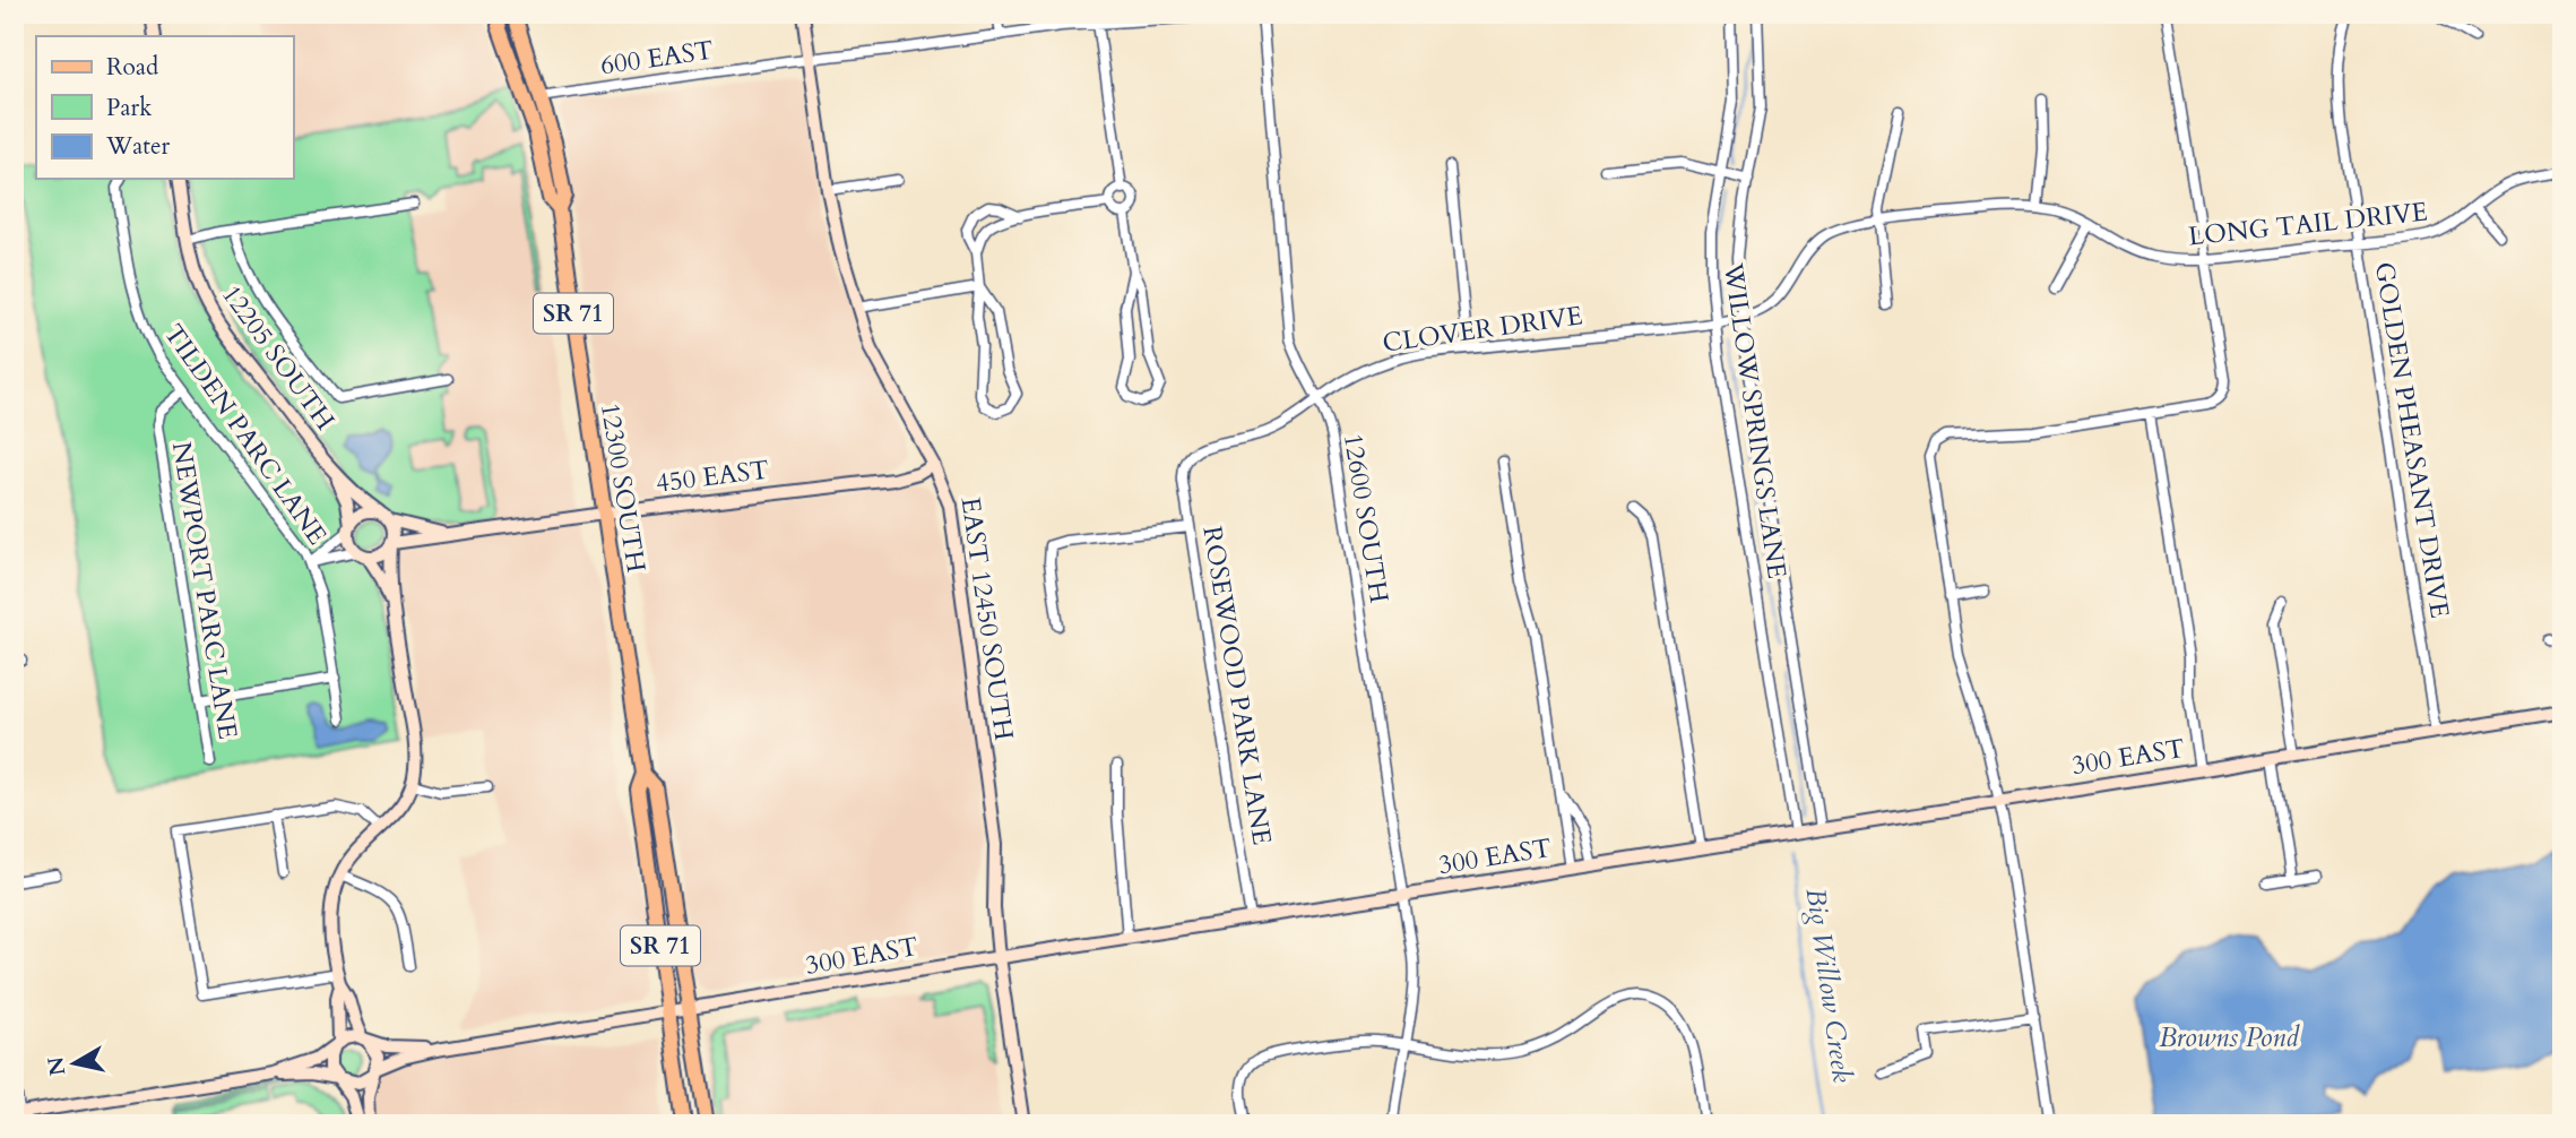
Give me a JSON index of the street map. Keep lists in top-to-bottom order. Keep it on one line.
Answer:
{"streets":{"main road":["SR 71","12300 SOUTH"],"street":["600 EAST","LONG TAIL DRIVE","CLOVER DRIVE","12205 SOUTH","WILLOW SPRINGS LANE","TILDEN PARC LANE","GOLDEN PHEASANT DRIVE","450 EAST","12600 SOUTH","NEWPORT PARC LANE","EAST 12450 SOUTH","ROSEWOOD PARK LANE","300 EAST"]},"crossings":[["600 EAST","12300 SOUTH"],["600 EAST","EAST 12450 SOUTH"],["LONG TAIL DRIVE","CLOVER DRIVE"],["LONG TAIL DRIVE","WILLOW SPRINGS LANE"],["LONG TAIL DRIVE","GOLDEN PHEASANT DRIVE"],["CLOVER DRIVE","WILLOW SPRINGS LANE"],["CLOVER DRIVE","12600 SOUTH"],["CLOVER DRIVE","ROSEWOOD PARK LANE"],["12205 SOUTH","450 EAST"],["WILLOW SPRINGS LANE","300 EAST"],["TILDEN PARC LANE","NEWPORT PARC LANE"],["GOLDEN PHEASANT DRIVE","300 EAST"],["450 EAST","12300 SOUTH"],["450 EAST","EAST 12450 SOUTH"],["12300 SOUTH","300 EAST"],["12600 SOUTH","300 EAST"],["EAST 12450 SOUTH","300 EAST"],["ROSEWOOD PARK LANE","300 EAST"]],"water":["Big Willow Creek","Browns Pond"],"legend":["Road","Park","Water"],"north":"left"}
